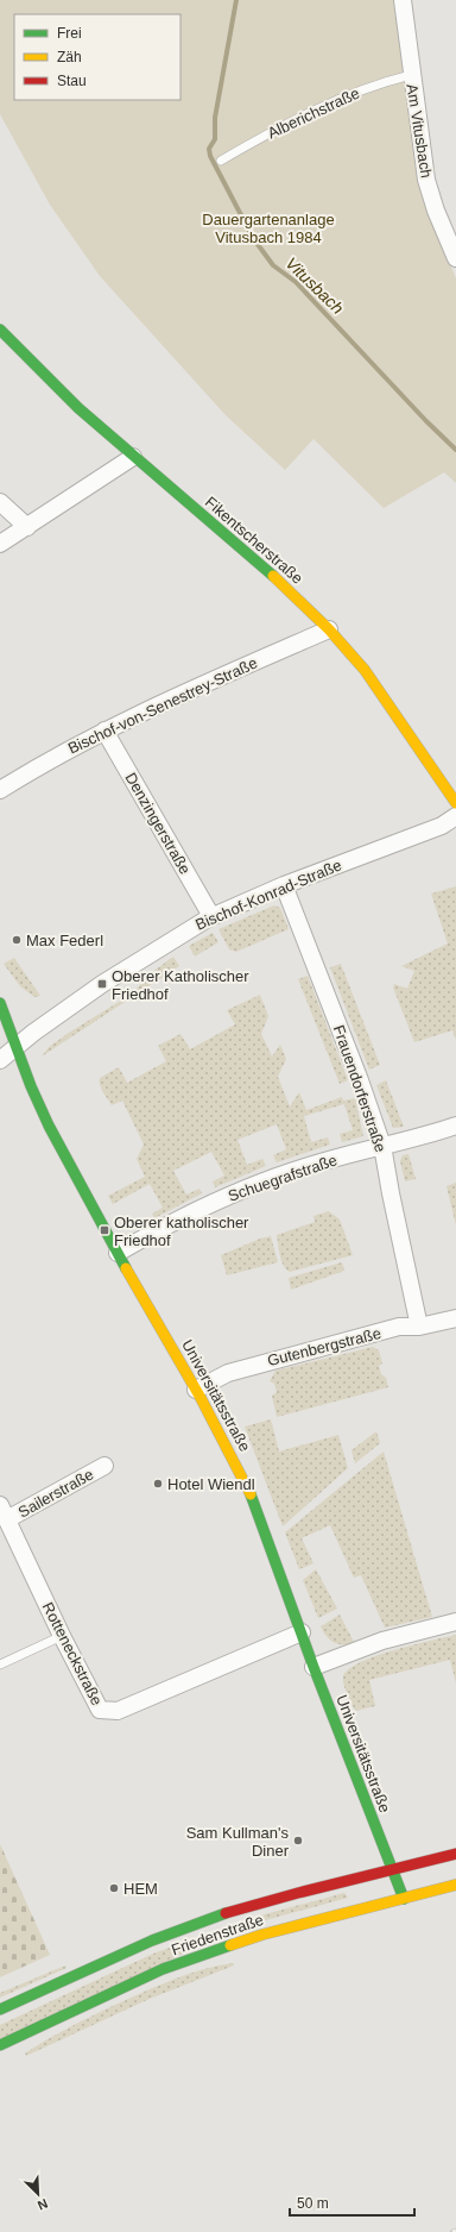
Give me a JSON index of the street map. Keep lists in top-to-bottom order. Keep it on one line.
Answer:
{"streets":{"street":["Am Vitusbach","Fikentscherstraße","Bischof-von-Senestrey-Straße","Denzingerstraße","Bischof-Konrad-Straße","Frauendorferstraße","Schuegrafstraße","Gutenbergstraße","Universitätsstraße","Sailerstraße","Rotteneckstraße","Friedenstraße"],"lane":["Alberichstraße"]},"crossings":[["Alberichstraße","Am Vitusbach"],["Fikentscherstraße","Bischof-von-Senestrey-Straße"],["Bischof-von-Senestrey-Straße","Denzingerstraße"],["Denzingerstraße","Bischof-Konrad-Straße"],["Bischof-Konrad-Straße","Frauendorferstraße"],["Bischof-Konrad-Straße","Universitätsstraße"],["Frauendorferstraße","Schuegrafstraße"],["Frauendorferstraße","Gutenbergstraße"],["Schuegrafstraße","Universitätsstraße"],["Gutenbergstraße","Universitätsstraße"],["Universitätsstraße","Rotteneckstraße"],["Universitätsstraße","Friedenstraße"],["Sailerstraße","Rotteneckstraße"]],"water":["Vitusbach"],"parks":["Dauergartenanlage Vitusbach 1984"],"places":{"other":["Max Federl","Hotel Wiendl","Sam Kullman's Diner","HEM"],"transit":["Oberer Katholischer Friedhof","Oberer katholischer Friedhof"]},"legend":["Frei","Zäh","Stau"],"scale_bar":"50 m","north":"bottom right"}
